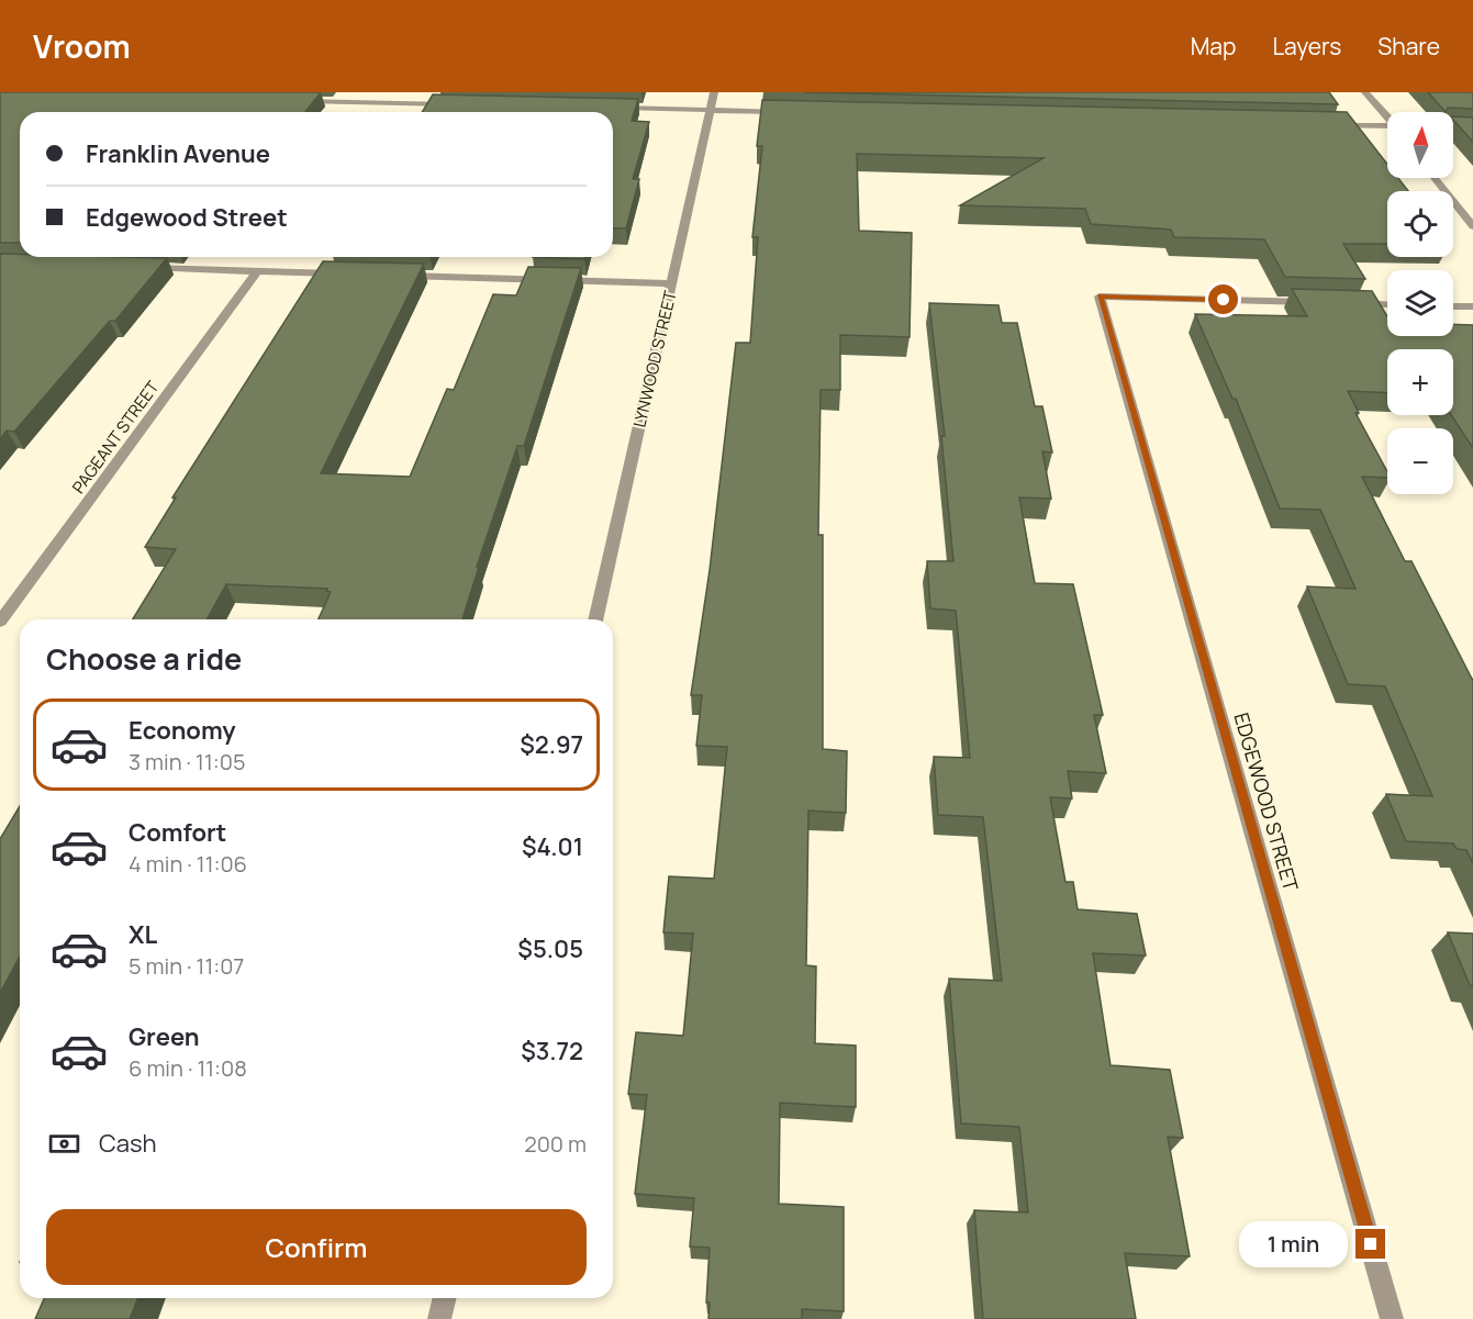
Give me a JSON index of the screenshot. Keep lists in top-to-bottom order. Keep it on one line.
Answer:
{"streets":{"street":["LYNWOOD STREET","PAGEANT STREET","EDGEWOOD STREET"]},"north":"top","page":{"header":"Vroom","nav":["Map","Layers","Share"],"map_buttons":["+","−"],"banner":["Franklin Avenue","Edgewood Street"],"heading":"Choose a ride","list":[{"name":"Economy","note":"3 min · 11:05","value":"$2.97"},{"name":"Comfort","note":"4 min · 11:06","value":"$4.01"},{"name":"XL","note":"5 min · 11:07","value":"$5.05"},{"name":"Green","note":"6 min · 11:08","value":"$3.72"}],"pay":["Cash","200 m"],"buttons":"Confirm","bubble":"1 min"}}
